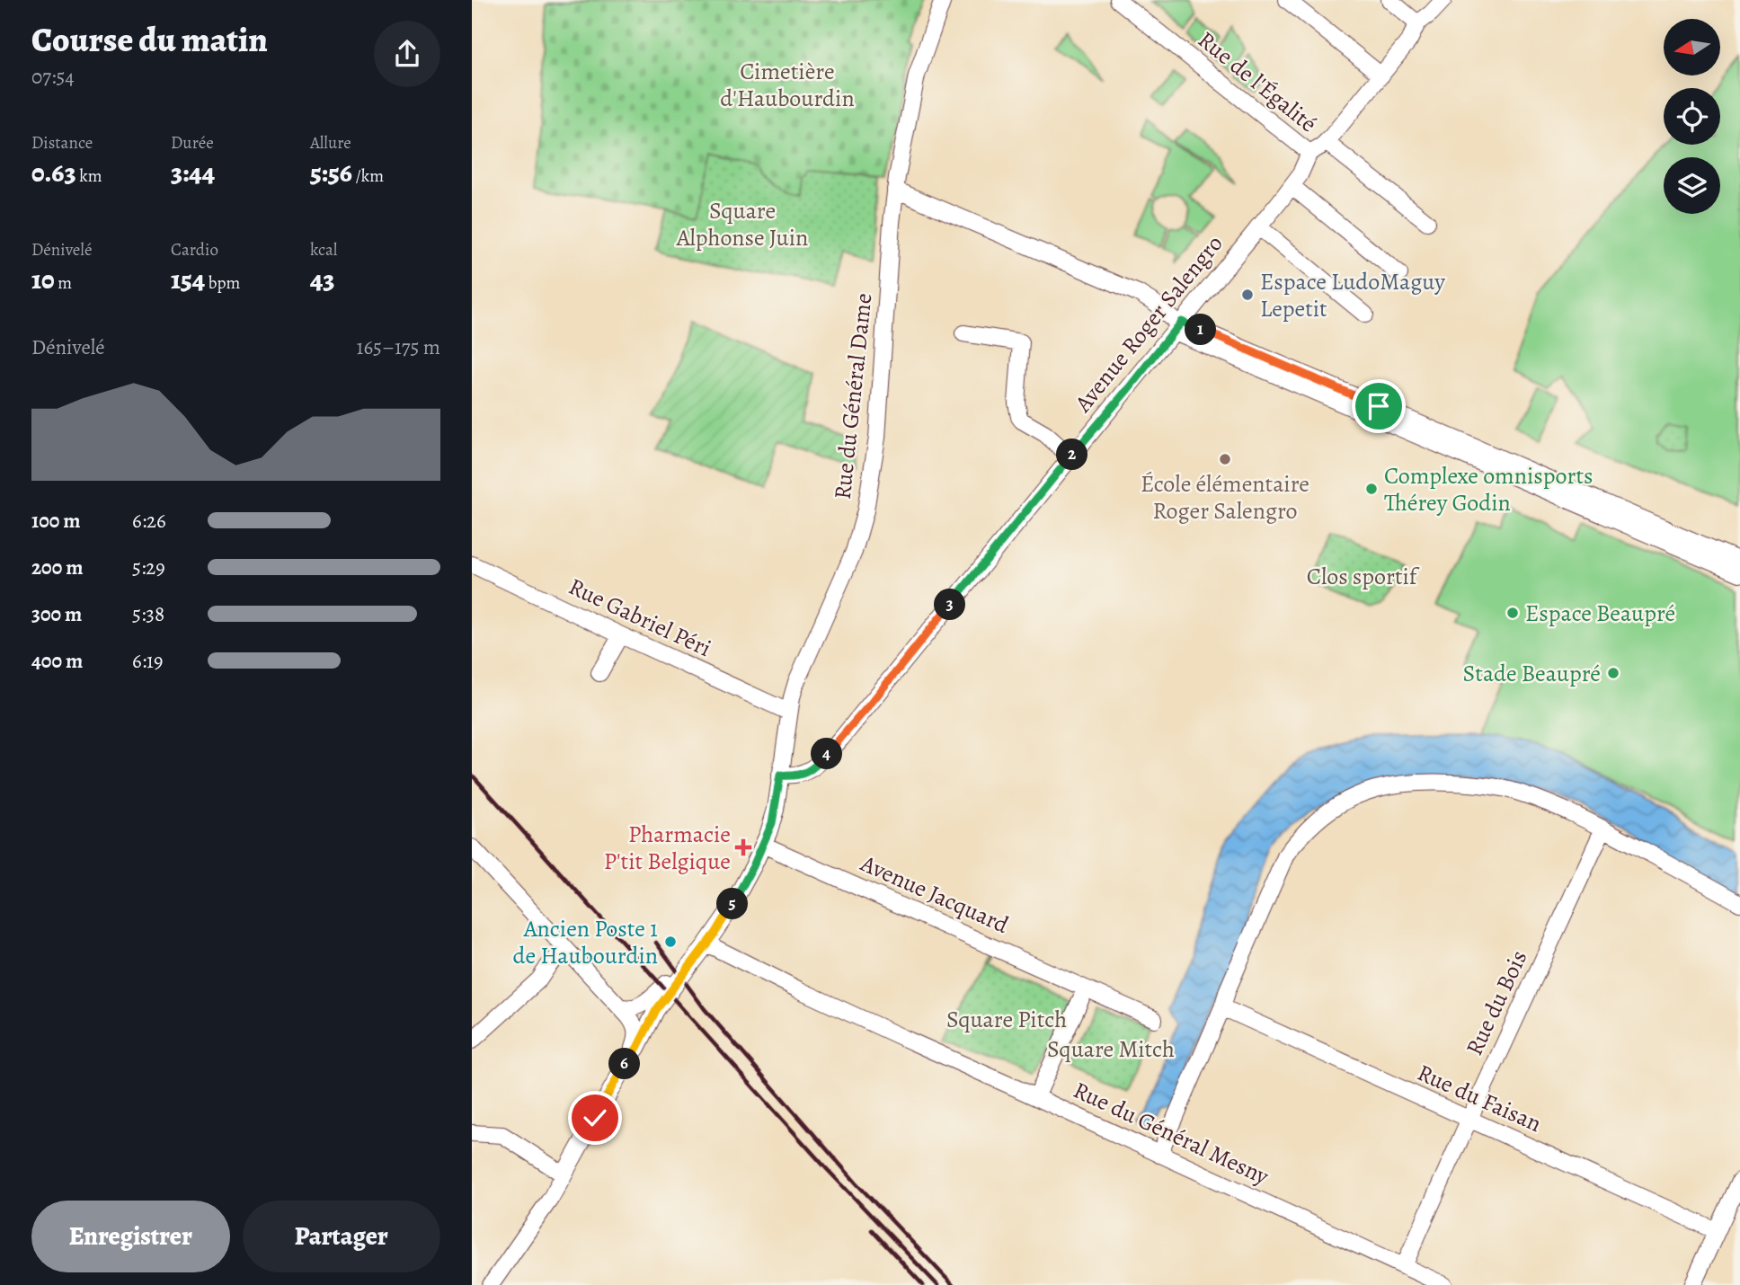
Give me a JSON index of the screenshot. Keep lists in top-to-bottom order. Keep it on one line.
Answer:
{"streets":{"street":["Rue de l'Égalité","Avenue Roger Salengro","Rue du Général Dame","Rue Gabriel Péri","Avenue Jacquard","Rue du Bois","Rue du Faisan","Rue du Général Mesny"]},"crossings":[["Rue de l'Égalité","Avenue Roger Salengro"],["Avenue Roger Salengro","Rue du Général Dame"],["Rue du Général Dame","Rue Gabriel Péri"],["Rue du Général Dame","Avenue Jacquard"],["Rue du Général Dame","Rue du Général Mesny"],["Rue du Bois","Rue du Faisan"],["Rue du Bois","Rue du Général Mesny"]],"parks":["Cimetière d'Haubourdin","Square Alphonse Juin","Clos sportif","Square Pitch","Square Mitch"],"places":{"other":["Espace LudoMaguy Lepetit","École élémentaire Roger Salengro","Complexe omnisports Thérey Godin","Espace Beaupré","Stade Beaupré","Ancien Poste 1 de Haubourdin"],"health":["Pharmacie P'tit Belgique"]},"north":"left","page":{"heading":["Course du matin","07:54"],"stats":[["Distance","0.63 km"],["Durée","3:44"],["Allure","5:56 /km"],["Dénivelé","10 m"],["Cardio","154 bpm"],["kcal","43"]],"pins":["1","2","3","4","5","6"],"chart":["Dénivelé","165–175 m"],"list":[{"name":"100 m","note":"6:26"},{"name":"200 m","note":"5:29"},{"name":"300 m","note":"5:38"},{"name":"400 m","note":"6:19"}],"buttons":["Enregistrer","Partager"]}}
